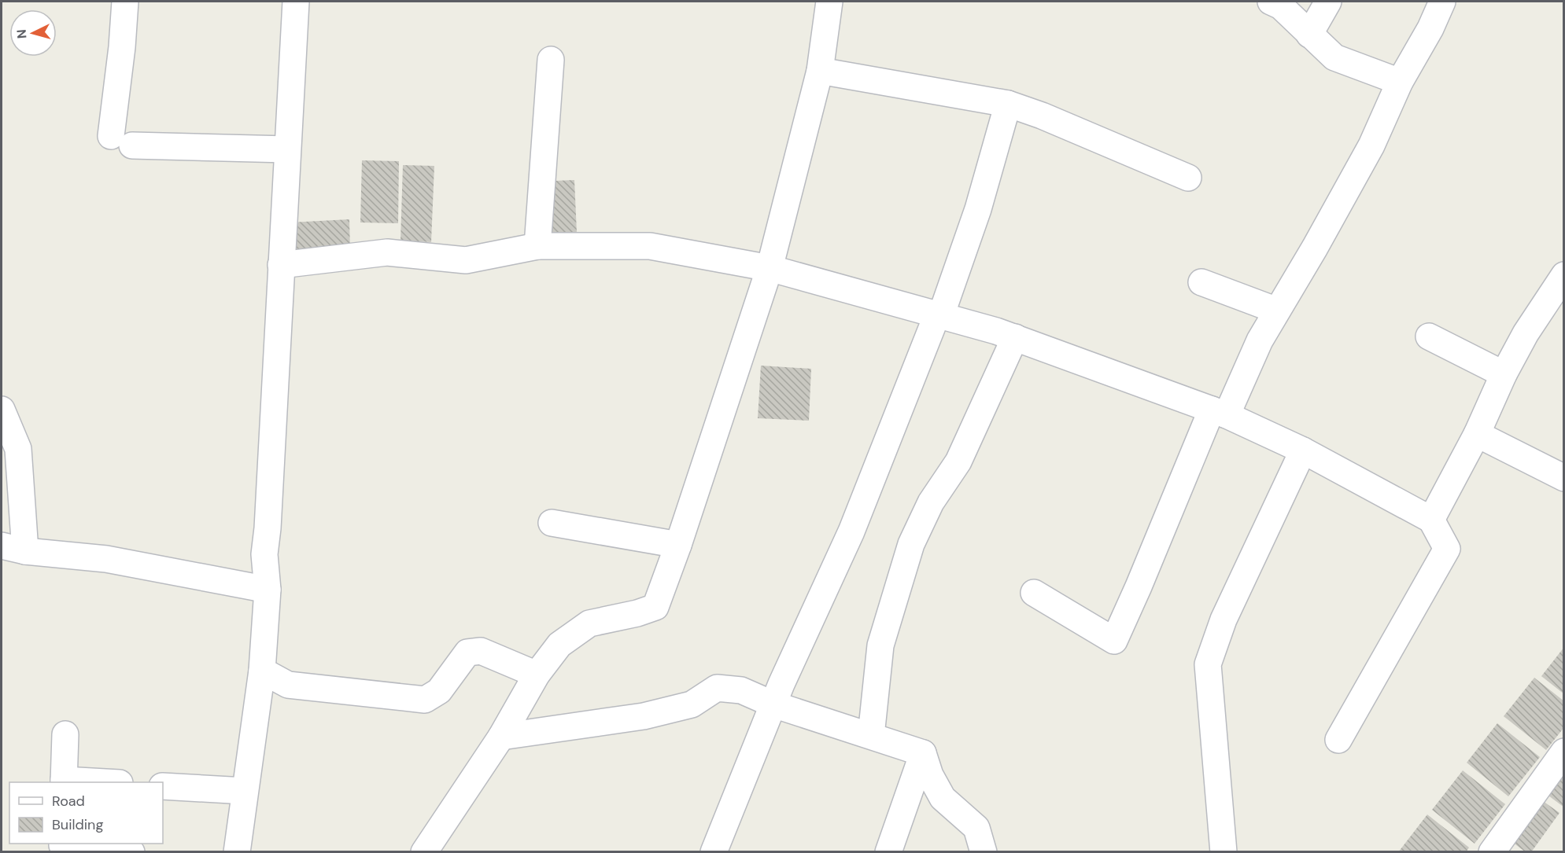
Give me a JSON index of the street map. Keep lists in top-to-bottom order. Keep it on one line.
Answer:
{"legend":["Road","Building"],"north":"left"}
